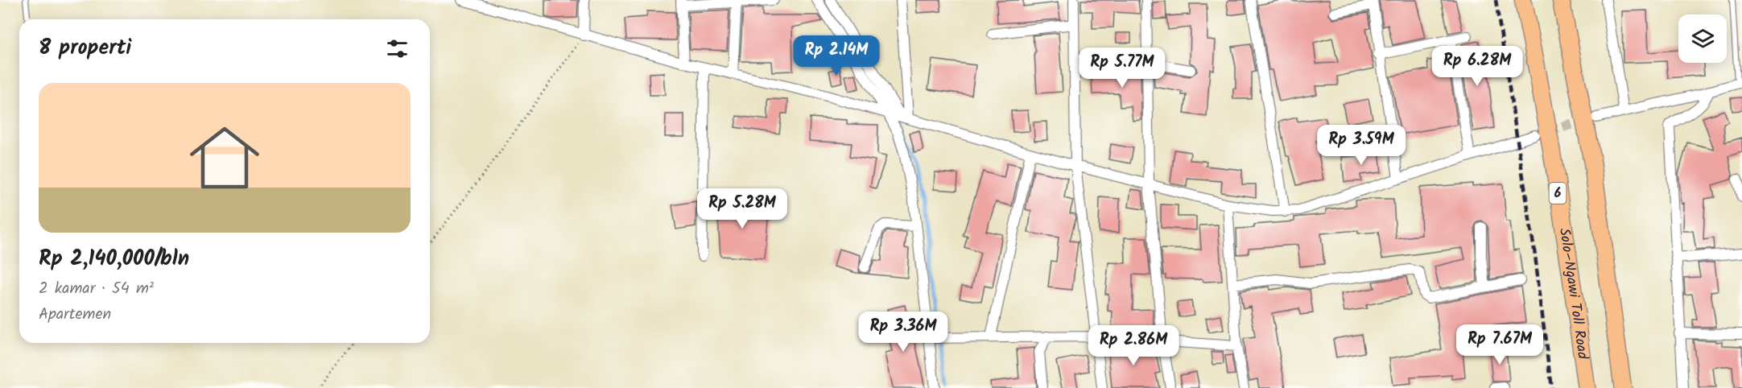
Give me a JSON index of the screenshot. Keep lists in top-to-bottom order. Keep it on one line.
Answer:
{"streets":{"highway":["6","Solo–Ngawi Toll Road"]},"page":{"heading":"8 properti","price":["Rp 2.14M","Rp 6.28M","Rp 5.77M","Rp 3.59M","Rp 5.28M","Rp 3.36M","Rp 7.67M","Rp 2.86M"],"list":[{"name":"Rp 2,140,000/bln","note":"2 kamar · 54 m² · Apartemen"}]}}
